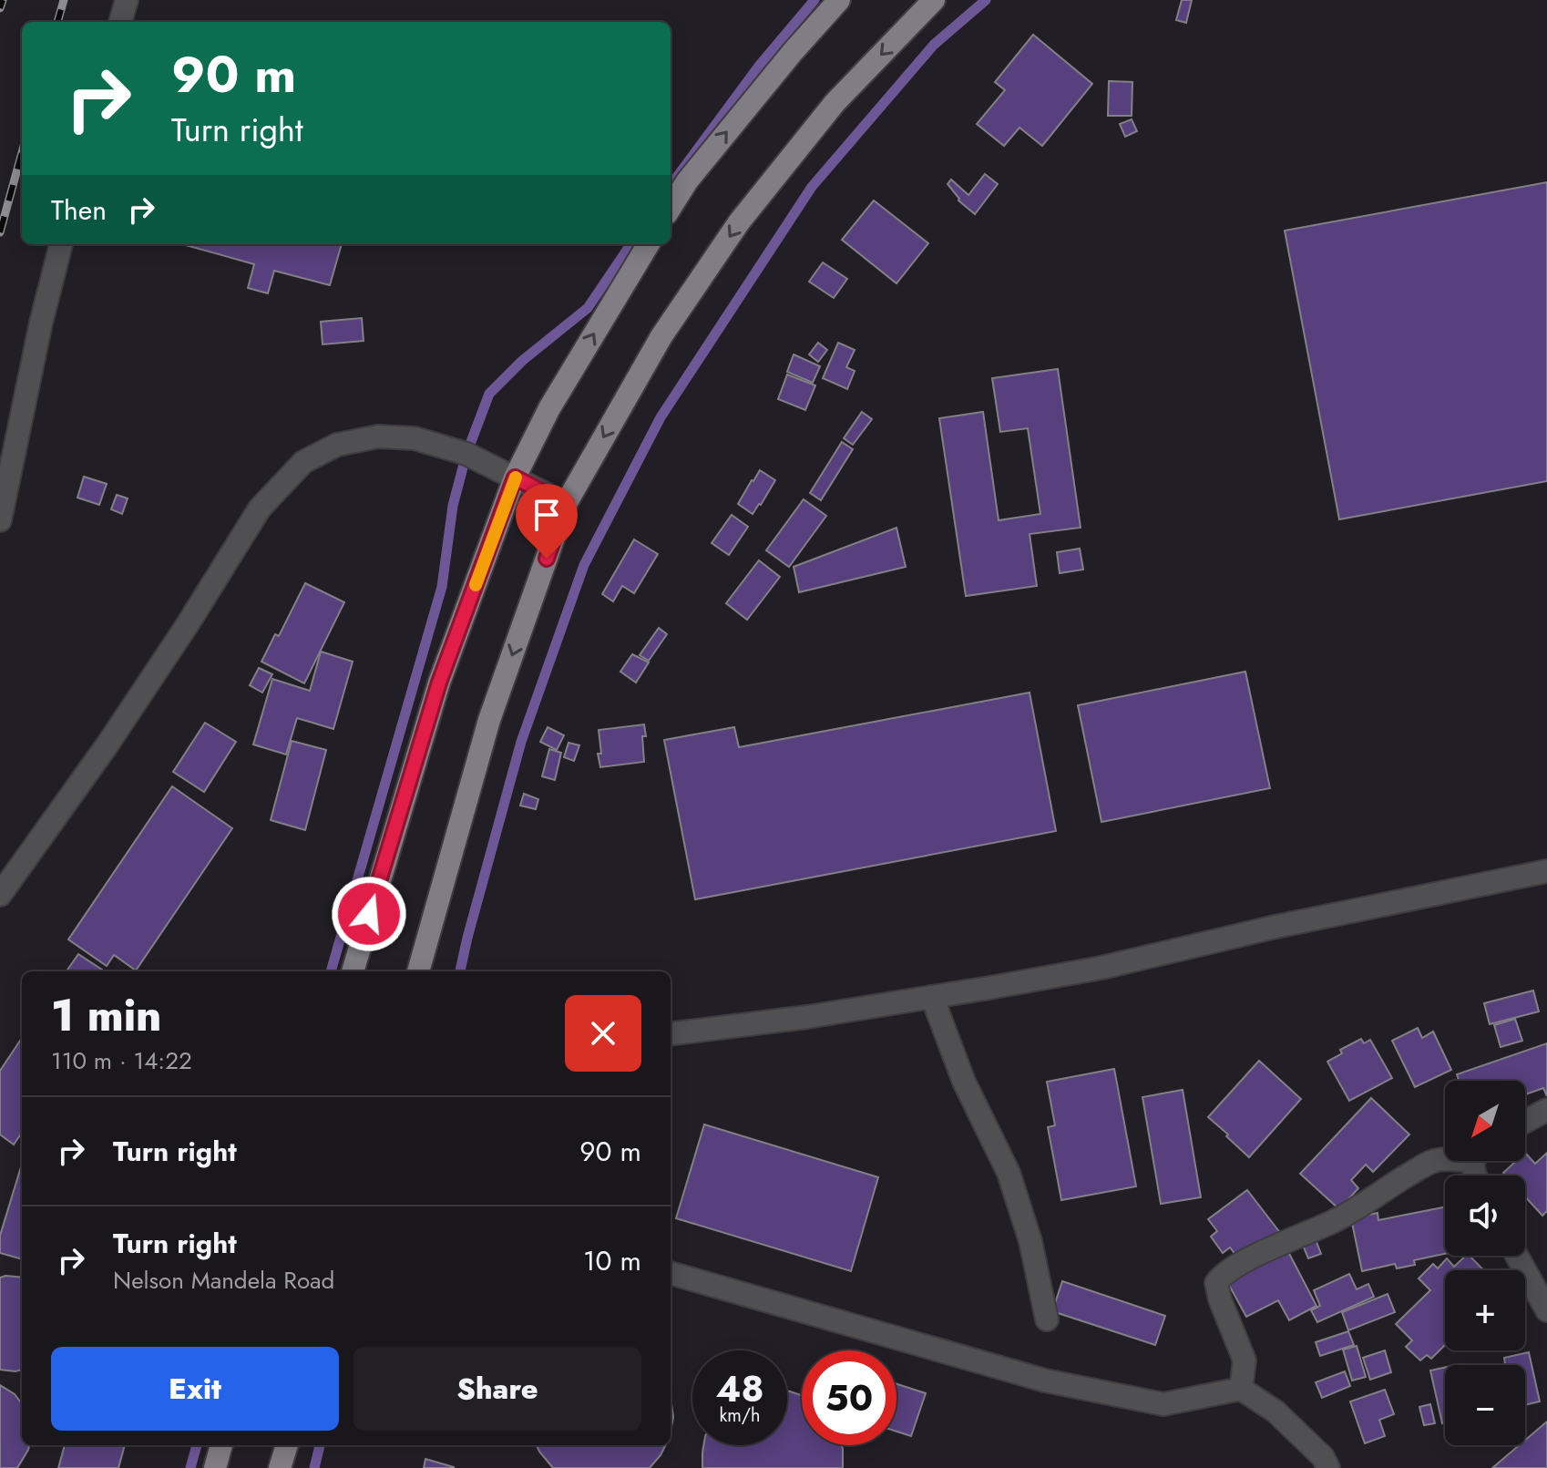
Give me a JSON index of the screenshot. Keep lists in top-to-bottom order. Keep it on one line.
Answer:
{"north":"bottom left","page":{"turn":["90 m","Turn right"],"then":"Then","heading":["1 min","110 m · 14:22"],"map_buttons":["+","−"],"list":[{"name":"Turn right","value":"90 m"},{"name":"Turn right","note":"Nelson Mandela Road","value":"10 m"}],"buttons":["Exit","Share"],"speed":"48 km/h","limit":"50"}}
